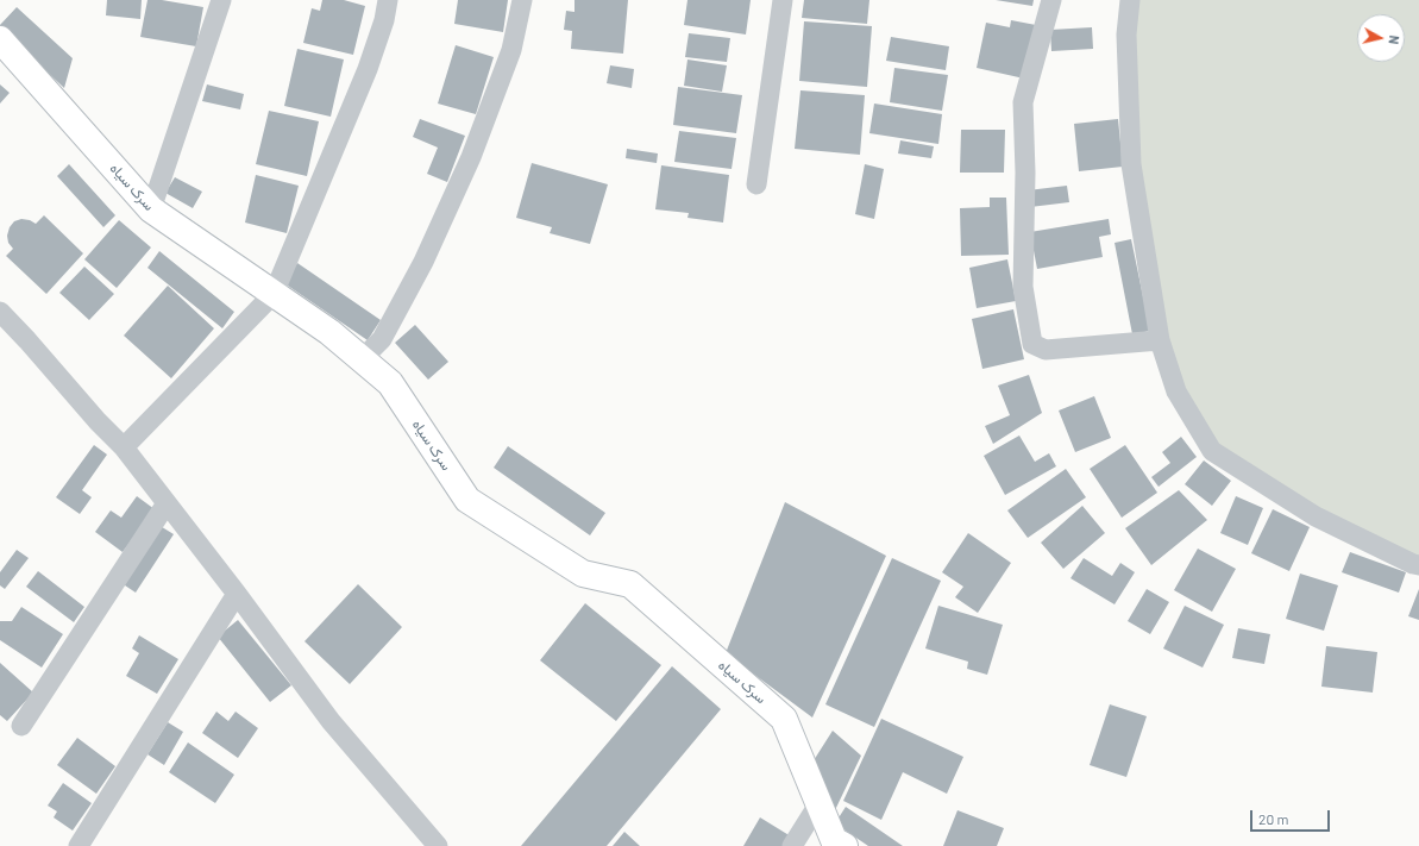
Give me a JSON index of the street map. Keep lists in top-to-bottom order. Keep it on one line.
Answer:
{"streets":{"street":["سرک سیاه"]},"scale_bar":"20 m","north":"right"}
